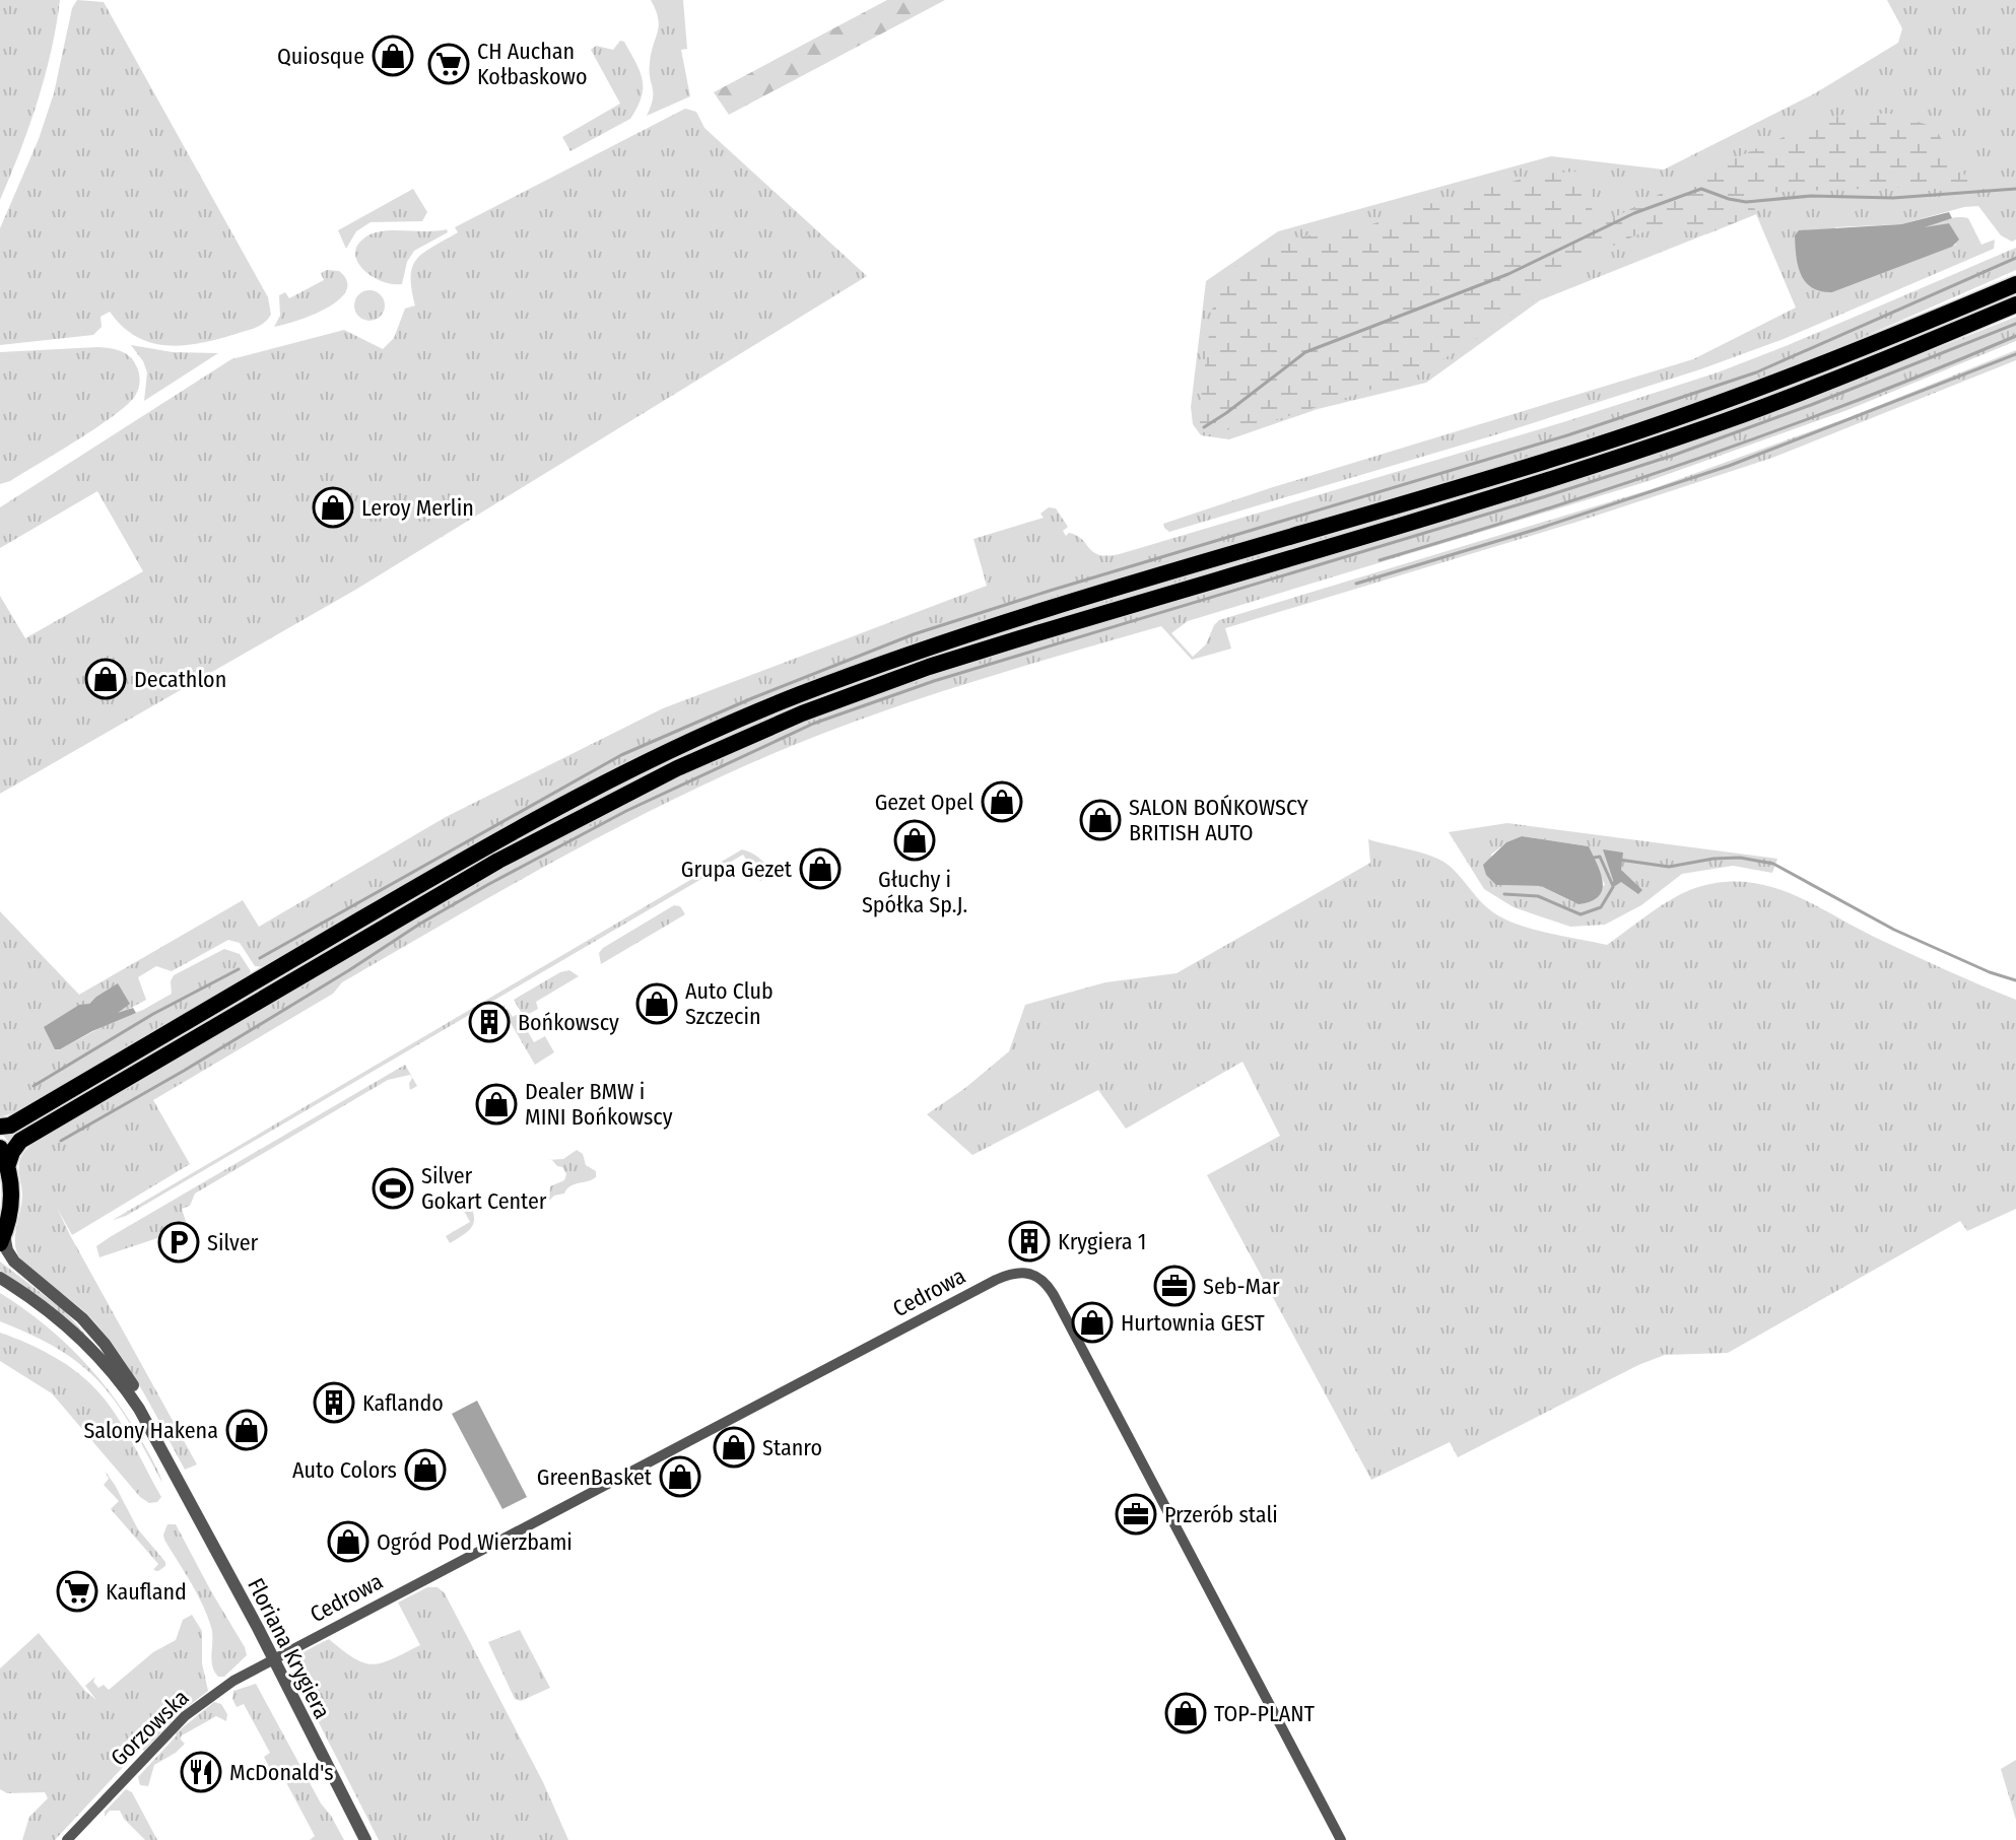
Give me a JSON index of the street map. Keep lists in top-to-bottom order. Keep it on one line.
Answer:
{"streets":{"street":["Cedrowa","Floriana Krygiera","Gorzowska"]},"crossings":[["Cedrowa","Floriana Krygiera"],["Cedrowa","Gorzowska"],["Floriana Krygiera","Gorzowska"]],"places":{"shop":["Quiosque","Leroy Merlin","Decathlon","Gezet Opel","SALON BOŃKOWSCY BRITISH AUTO","Głuchy i Spółka Sp.J.","Grupa Gezet","Auto Club Szczecin","Dealer BMW i MINI Bońkowscy","Hurtownia GEST","Salony Hakena","Stanro","Auto Colors","GreenBasket","Ogród Pod Wierzbami","TOP-PLANT"],"supermarket":["CH Auchan Kołbaskowo","Kaufland"],"building":["Bońkowscy","Krygiera 1","Kaflando"],"sports":["Silver Gokart Center"],"parking":["Silver"],"office":["Seb-Mar","Przerób stali"],"restaurant":["McDonald's"]}}
